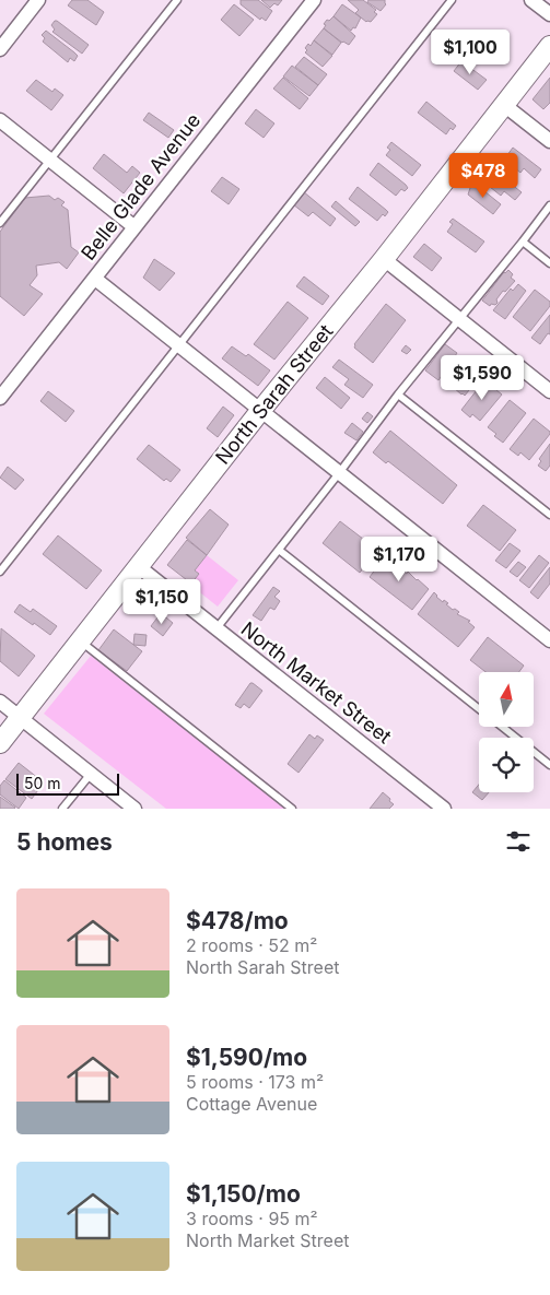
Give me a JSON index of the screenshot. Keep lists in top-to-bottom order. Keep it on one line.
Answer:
{"streets":{"street":["Belle Glade Avenue","North Sarah Street","North Market Street"]},"crossings":[["North Sarah Street","North Market Street"]],"scale_bar":"50 m","north":"top","page":{"price":["$1,100","$478","$1,590","$1,170","$1,150"],"scale":"50 m","heading":"5 homes","list":[{"name":"$478/mo","note":"2 rooms · 52 m² · North Sarah Street"},{"name":"$1,590/mo","note":"5 rooms · 173 m² · Cottage Avenue"},{"name":"$1,150/mo","note":"3 rooms · 95 m² · North Market Street"}]}}
